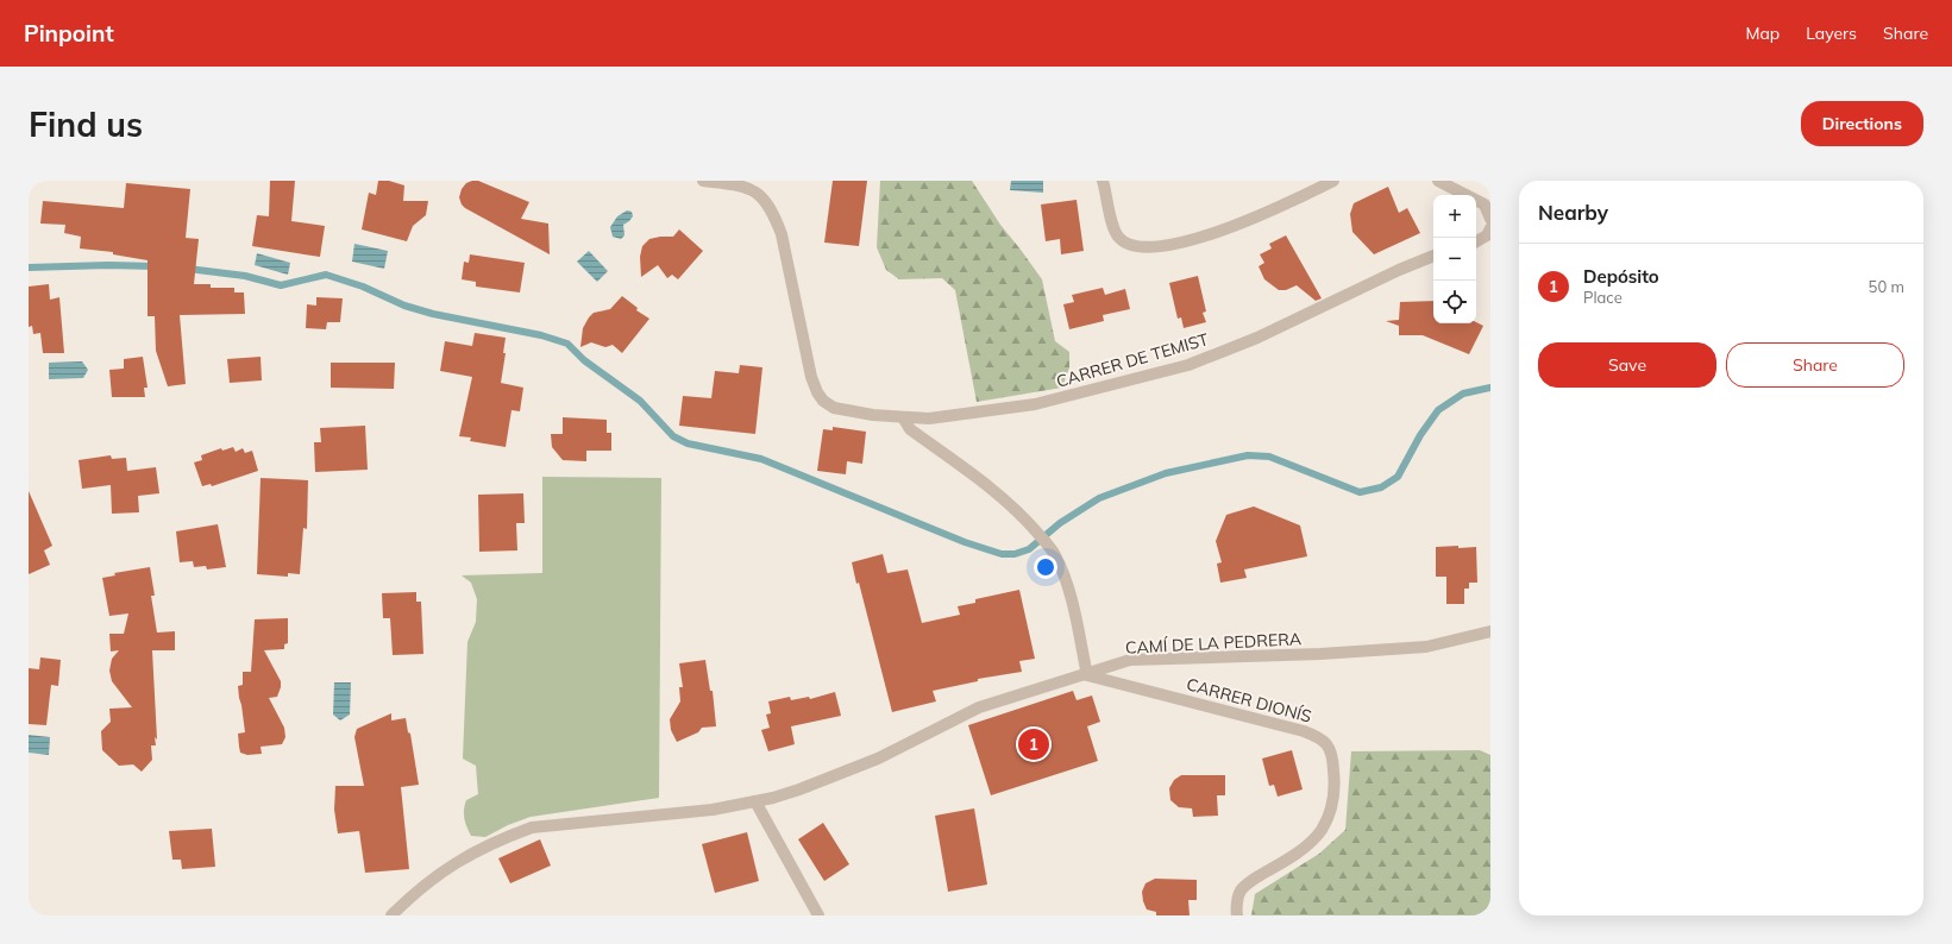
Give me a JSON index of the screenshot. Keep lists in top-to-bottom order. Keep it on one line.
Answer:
{"streets":{"street":["CARRER DE TEMIST","CAMÍ DE LA PEDRERA","CARRER DIONÍS"]},"crossings":[["CAMÍ DE LA PEDRERA","CARRER DIONÍS"]],"page":{"header":"Pinpoint","nav":["Map","Layers","Share"],"buttons":["Directions",["Save","Share"]],"title":"Find us","heading":"Nearby","map_buttons":["+","−"],"list":[{"mark":"1","name":"Depósito","note":"Place","value":"50 m"}],"pins":"1"}}
